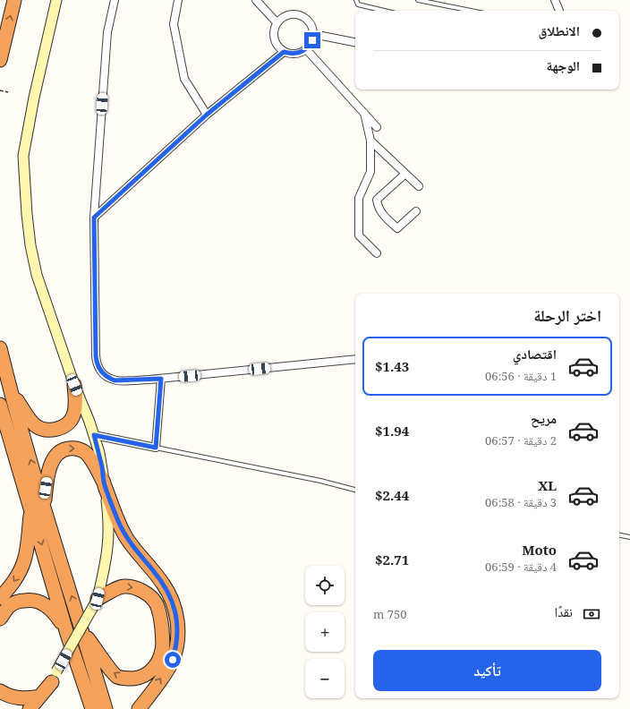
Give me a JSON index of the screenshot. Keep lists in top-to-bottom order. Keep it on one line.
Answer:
{"page":{"banner":["الانطلاق","الوجهة"],"heading":"اختر الرحلة","list":[{"name":"اقتصادي","note":"1 دقيقة · 06:56","value":"$1.43"},{"name":"مريح","note":"2 دقيقة · 06:57","value":"$1.94"},{"name":"XL","note":"3 دقيقة · 06:58","value":"$2.44"},{"name":"Moto","note":"4 دقيقة · 06:59","value":"$2.71"}],"map_buttons":["+","−"],"pay":["نقدًا","750 m"],"buttons":"تأكيد"}}
